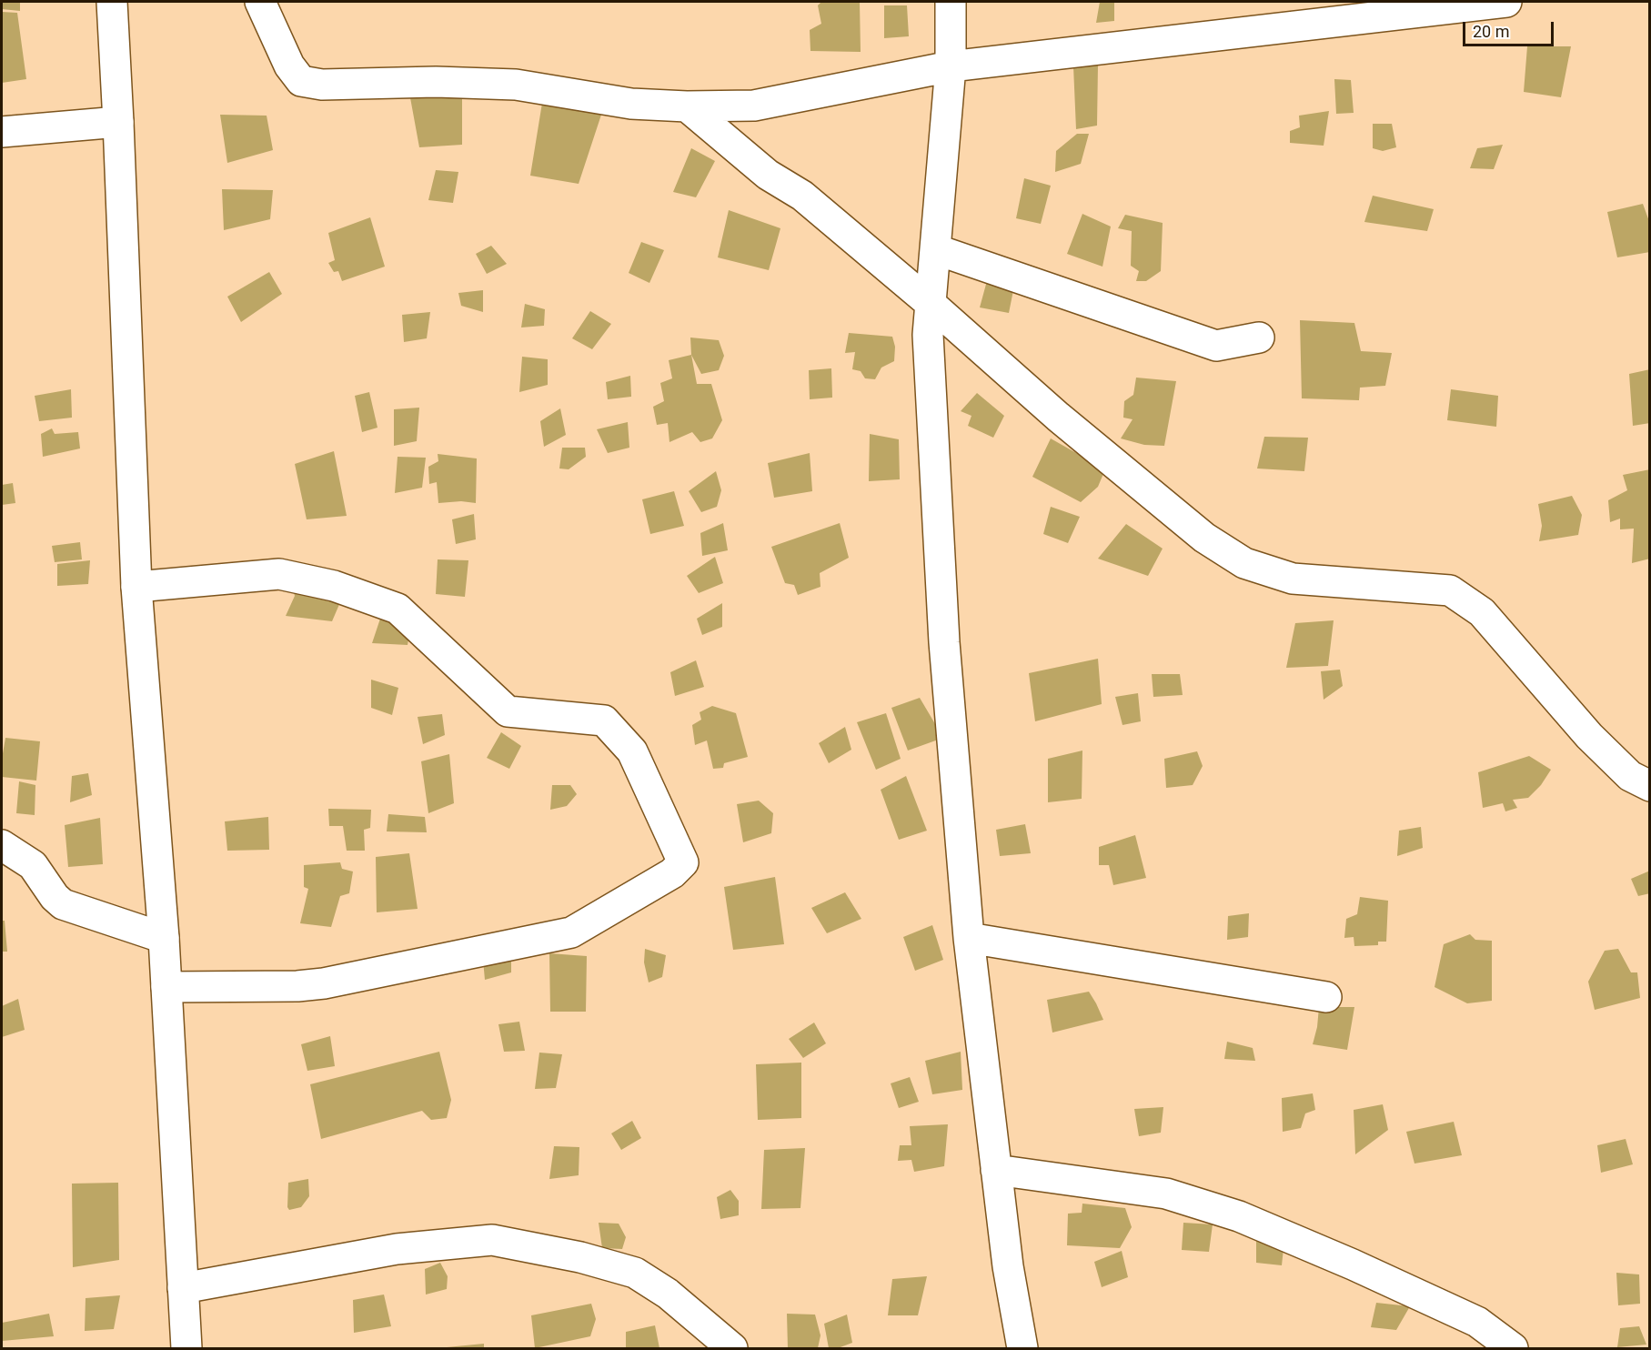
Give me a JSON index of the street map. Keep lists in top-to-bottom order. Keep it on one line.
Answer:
{"scale_bar":"20 m"}
